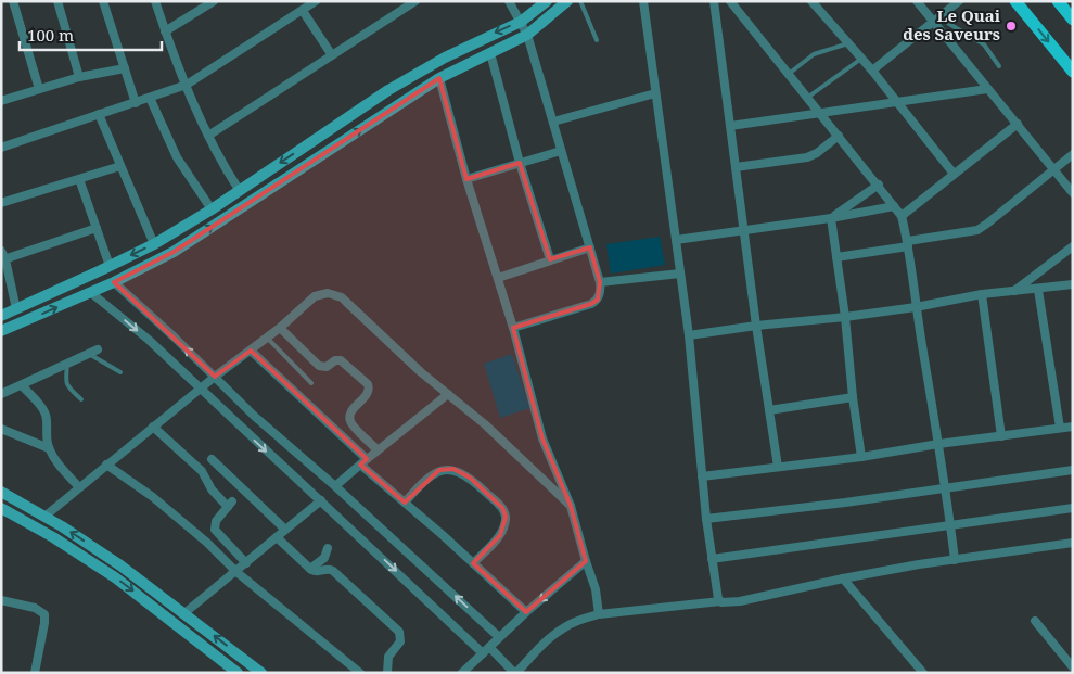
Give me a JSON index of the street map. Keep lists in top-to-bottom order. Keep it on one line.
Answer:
{"places":["Le Quai des Saveurs"],"scale_bar":"100 m"}
